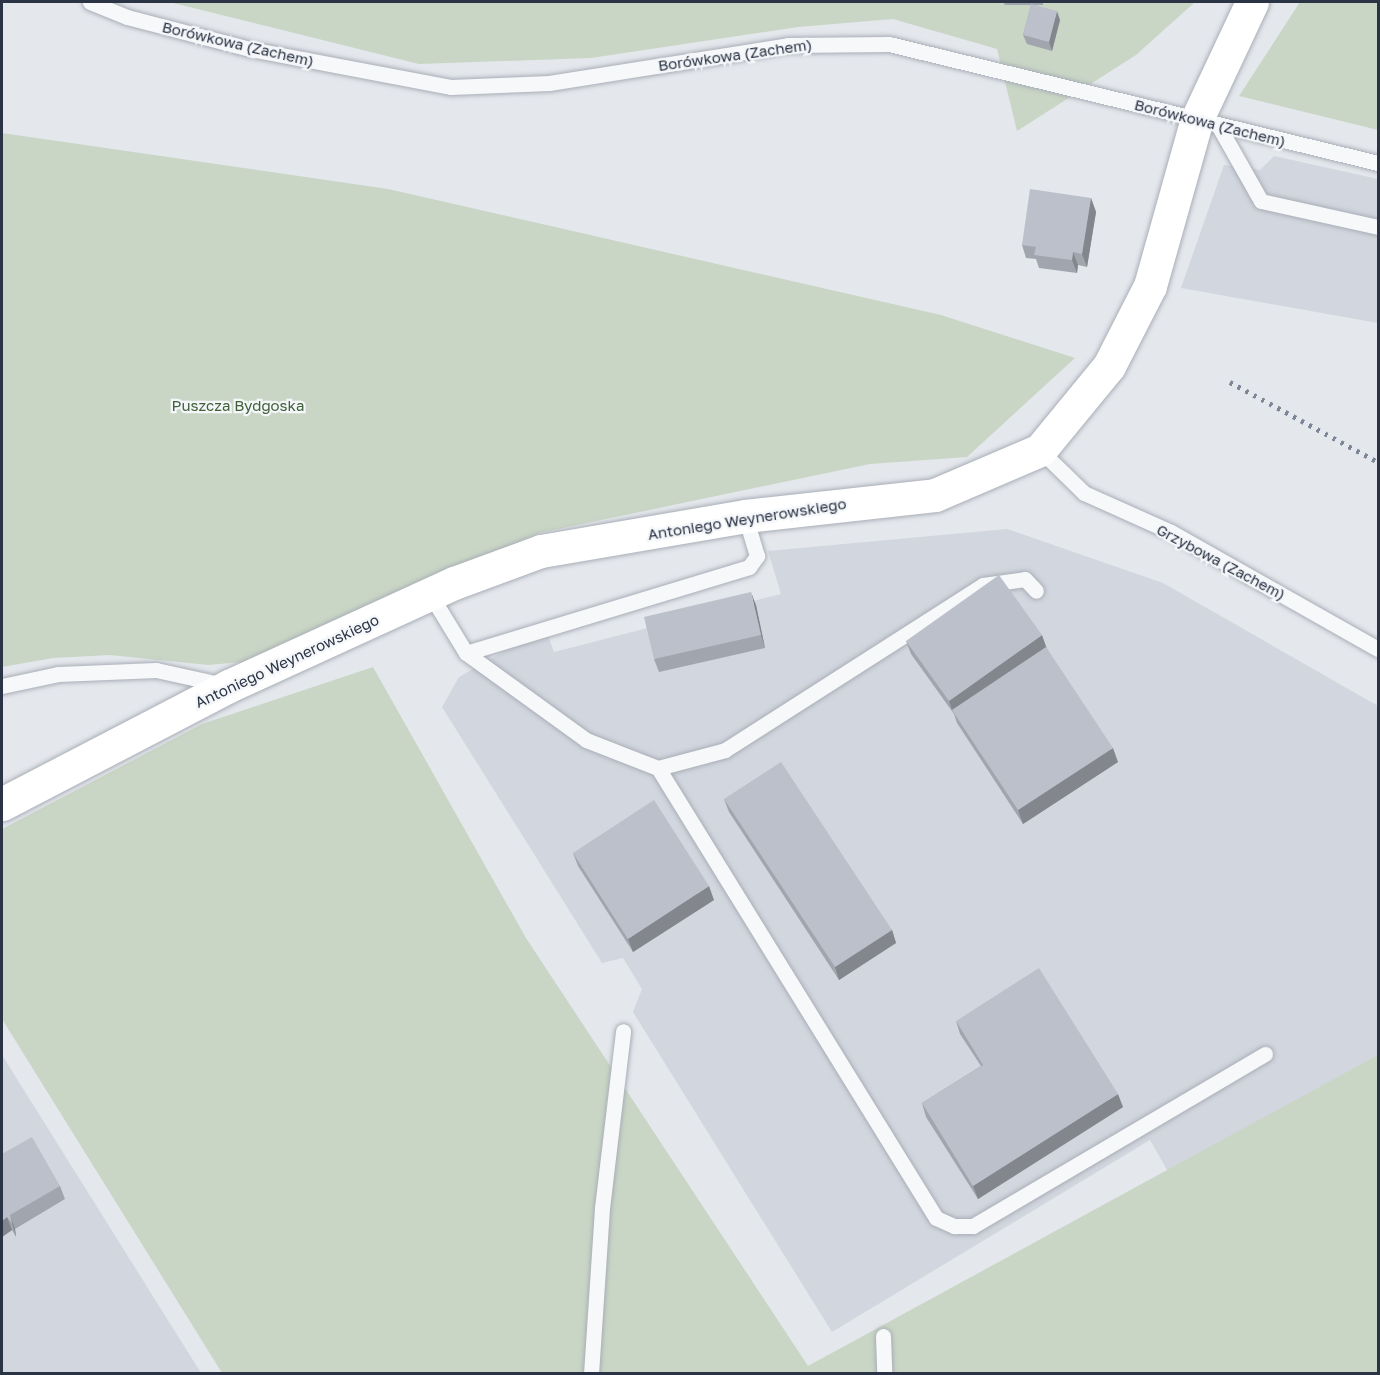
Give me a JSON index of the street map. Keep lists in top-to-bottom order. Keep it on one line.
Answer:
{"streets":{"street":["Antoniego Weynerowskiego"],"lane":["Borówkowa (Zachem)","Grzybowa (Zachem)"]},"crossings":[["Borówkowa (Zachem)","Antoniego Weynerowskiego"],["Antoniego Weynerowskiego","Grzybowa (Zachem)"]],"parks":["Puszcza Bydgoska"]}
